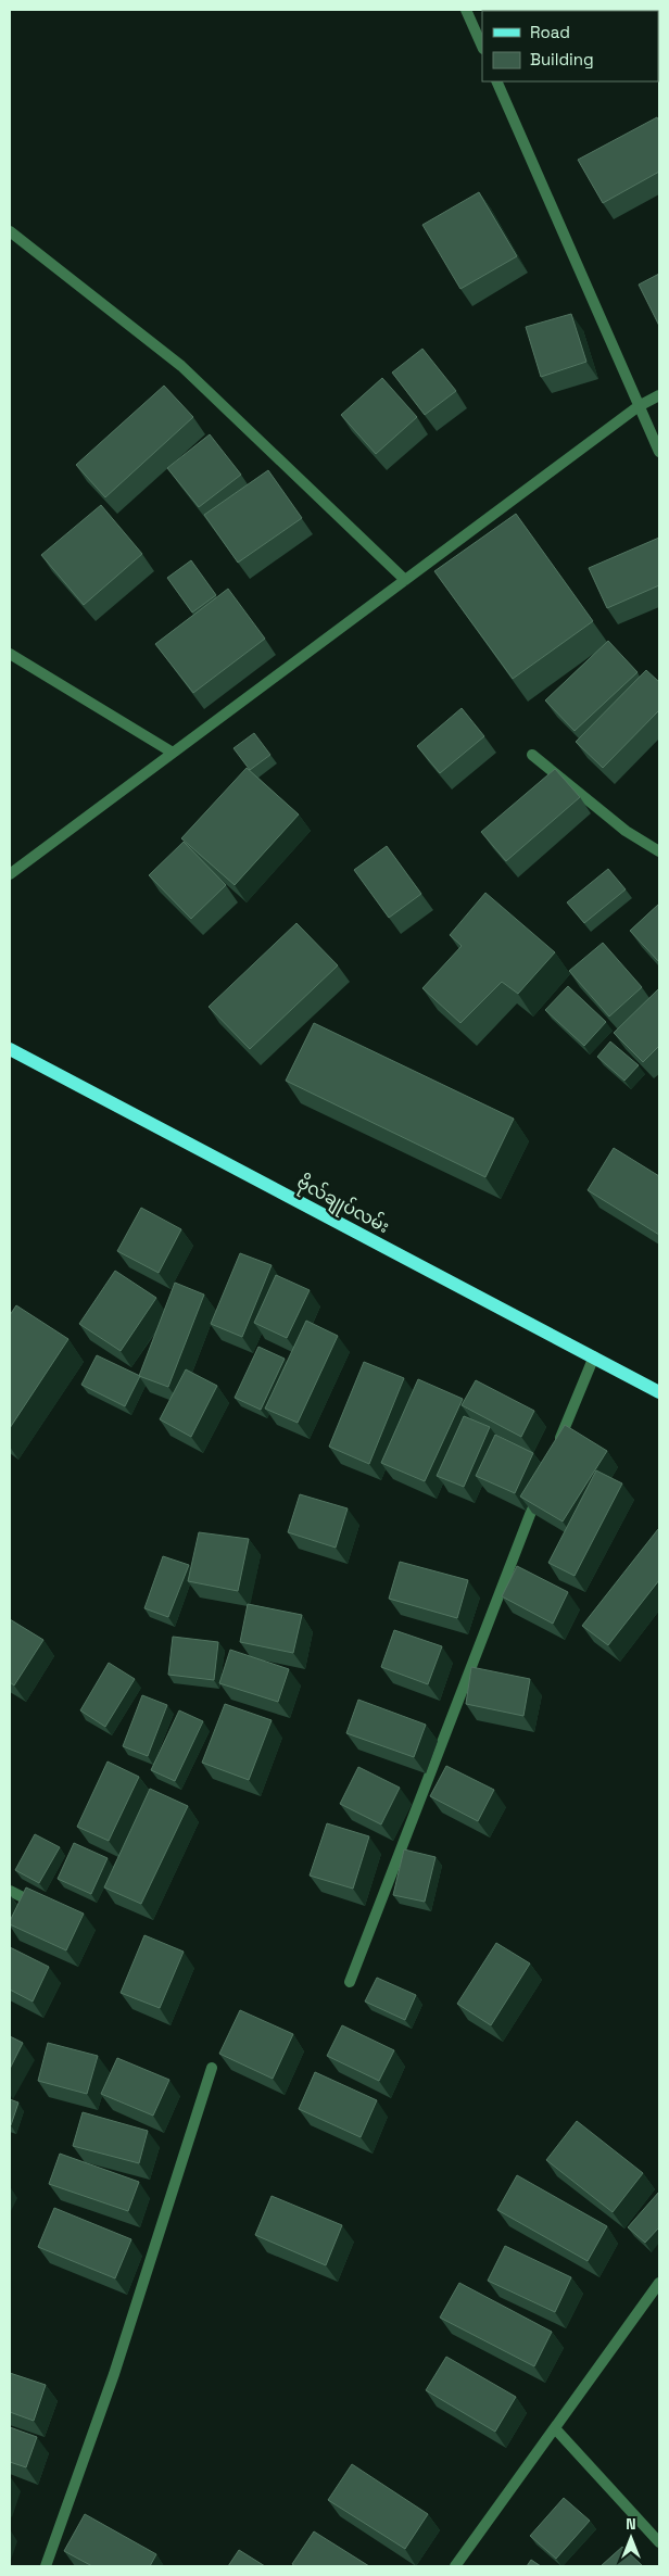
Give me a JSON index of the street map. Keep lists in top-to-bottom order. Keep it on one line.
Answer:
{"streets":{"main road":["ဗိုလ်ချုပ်လမ်း"]},"legend":["Road","Building"],"north":"top"}
